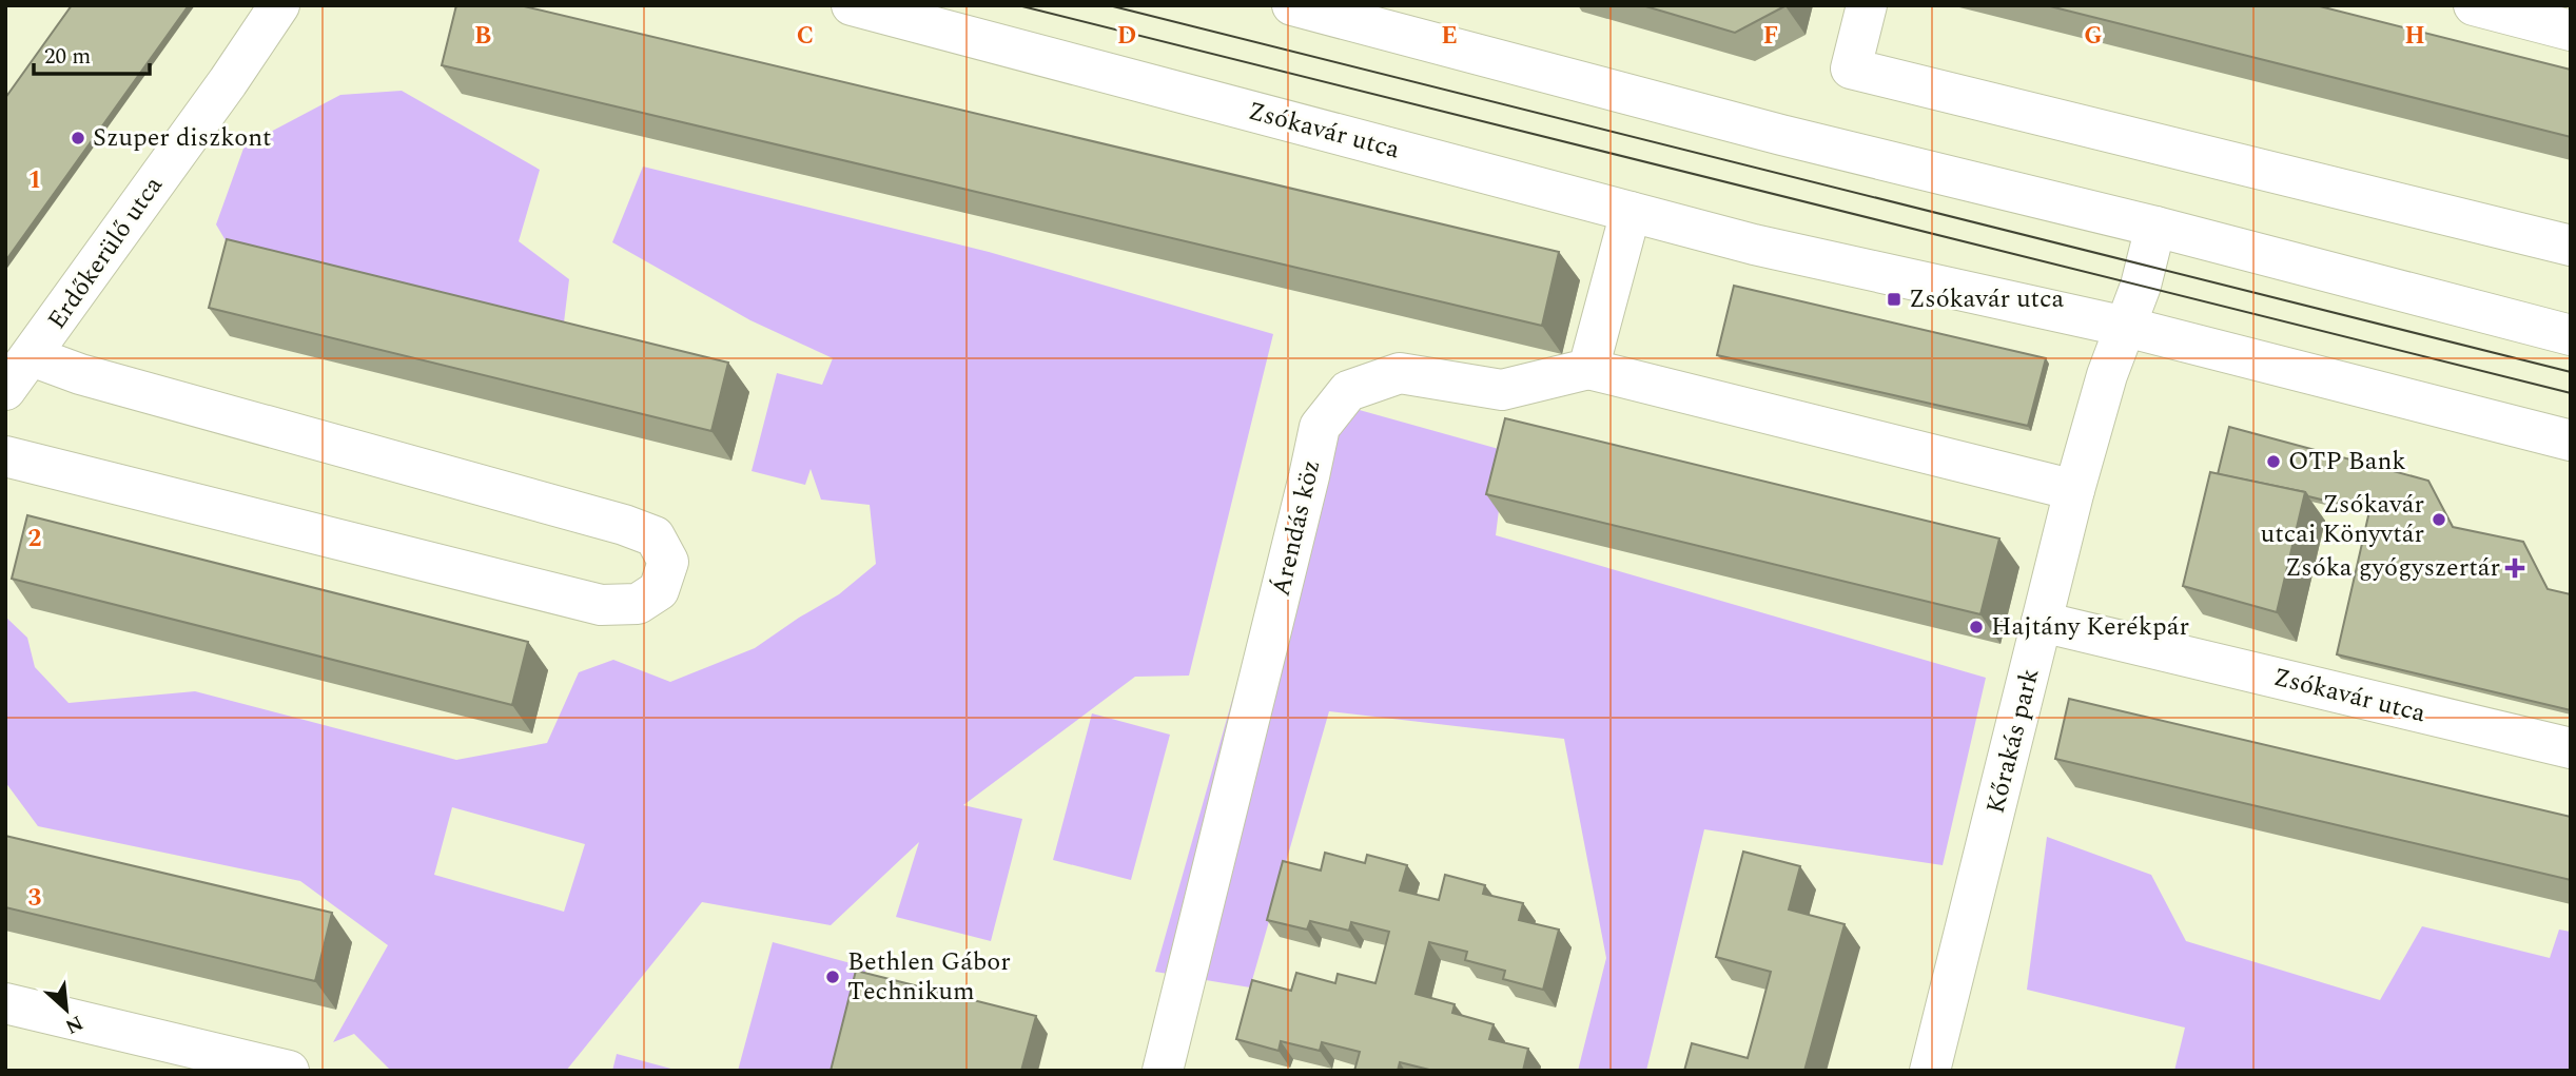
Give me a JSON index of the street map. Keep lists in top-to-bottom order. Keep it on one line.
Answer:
{"streets":{"street":["Zsókavár utca","Erdőkerülő utca","Árendás köz","Kőrakás park"]},"crossings":[["Zsókavár utca","Kőrakás park"]],"places":{"other":["Szuper diszkont","OTP Bank","Zsókavár utcai Könyvtár","Hajtány Kerékpár","Bethlen Gábor Technikum"],"transit":["Zsókavár utca"],"health":["Zsóka gyógyszertár"]},"scale_bar":"20 m","north":"bottom right","grid":{"columns":["B","C","D","E","F","G","H"],"rows":["1","2","3"]}}
